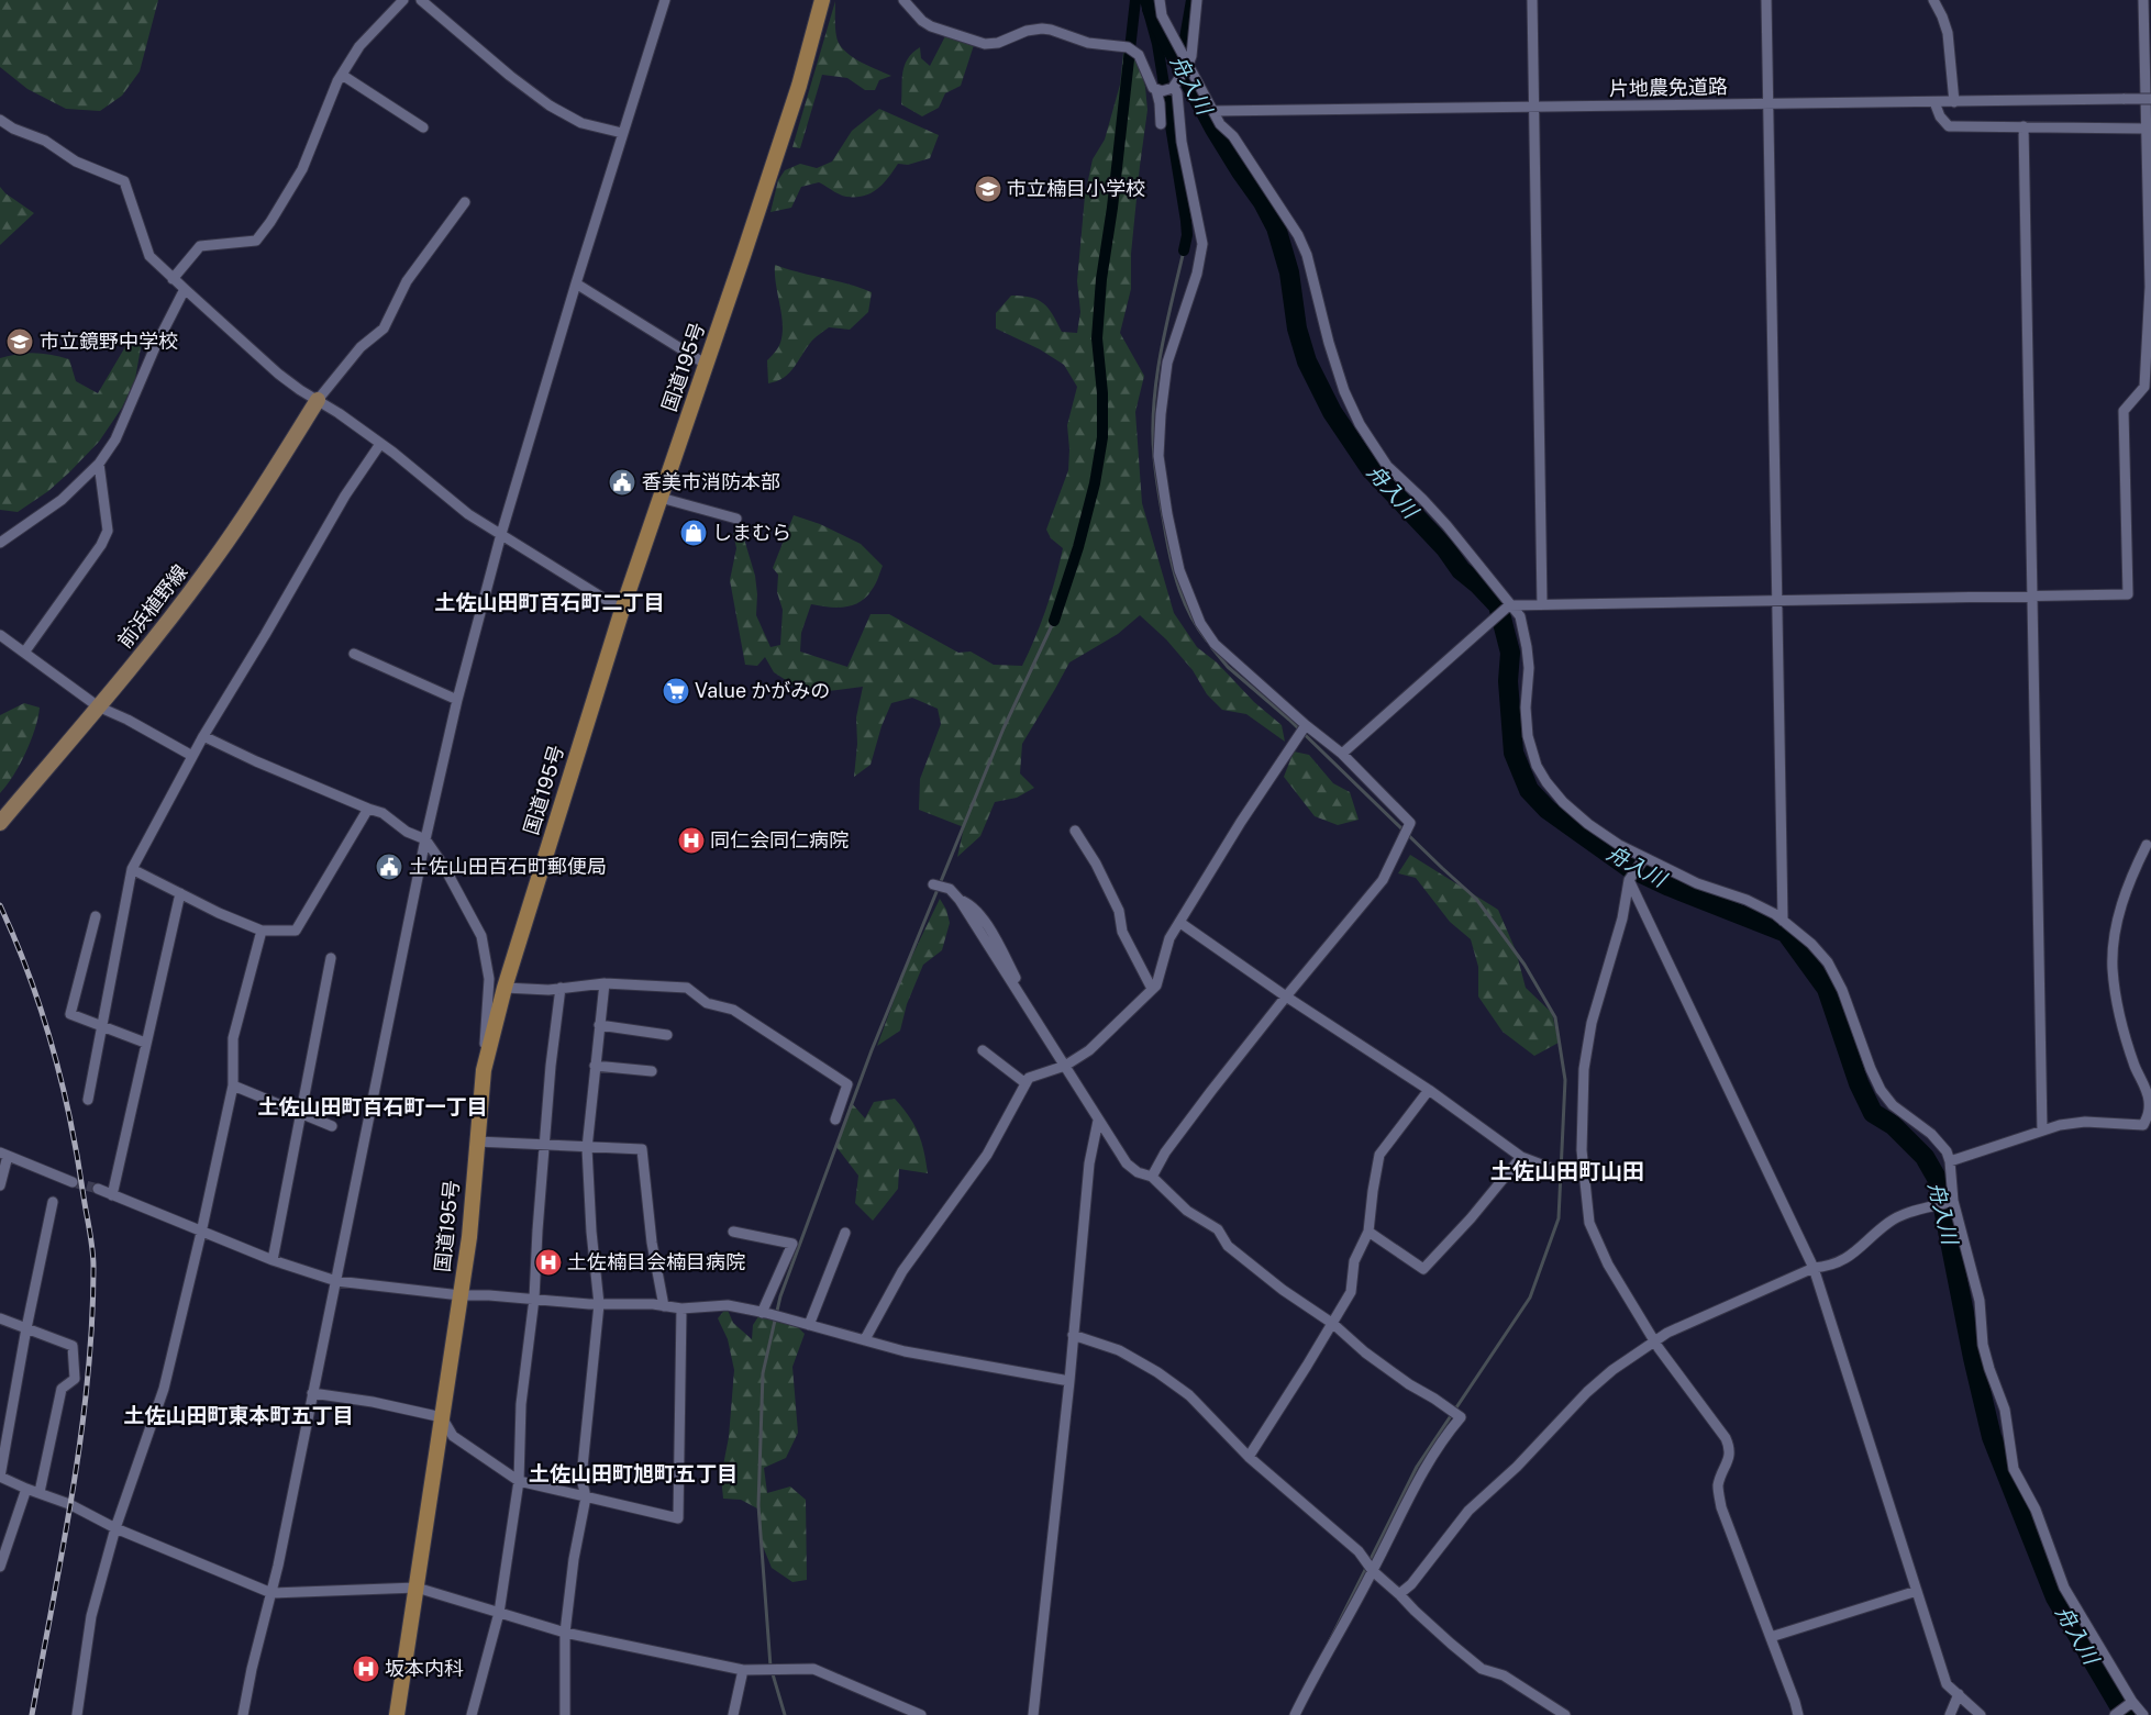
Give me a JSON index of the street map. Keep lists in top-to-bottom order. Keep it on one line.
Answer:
{"streets":{"highway":["国道195号"],"main road":["前浜植野線"],"street":["片地農免道路"]},"districts":["土佐山田町百石町二丁目","土佐山田町百石町一丁目","土佐山田町山田","土佐山田町東本町五丁目","土佐山田町旭町五丁目"],"water":["舟入川"],"places":{"school or university":["市立楠目小学校","市立鏡野中学校"],"public building":["香美市消防本部","土佐山田百石町郵便局"],"shop":["しまむら"],"supermarket":["Value かがみの"],"hospital":["同仁会同仁病院","土佐楠目会楠目病院","坂本内科"]}}
